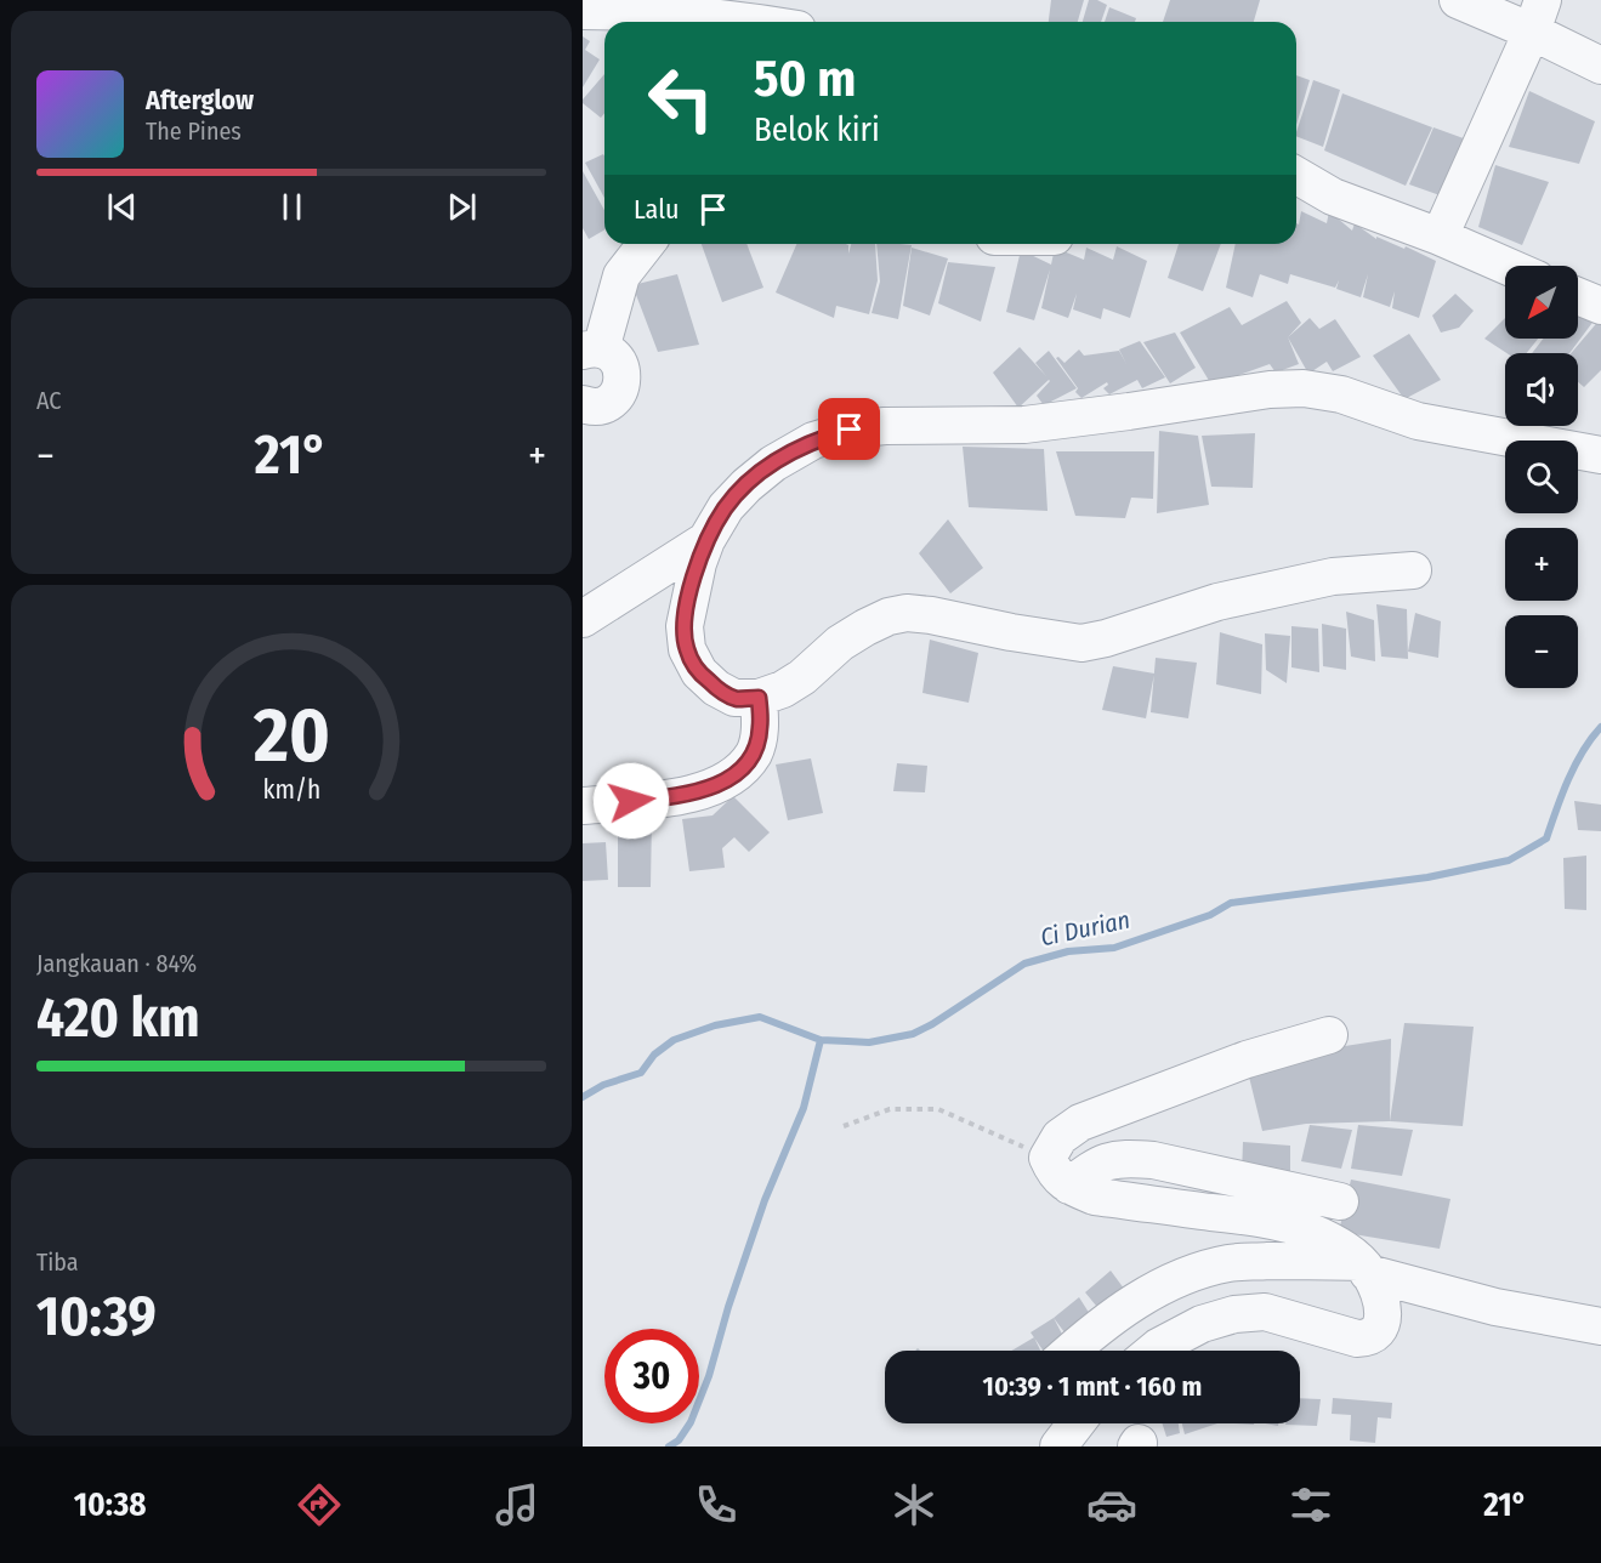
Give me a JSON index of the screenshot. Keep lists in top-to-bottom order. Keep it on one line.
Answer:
{"water":["Ci Durian"],"north":"bottom left","page":{"turn":["50 m","Belok kiri"],"song":["Afterglow","The Pines"],"then":"Lalu","map_buttons":["+","−"],"tile":["AC",["Jangkauan · 84%","420 km"],["Tiba","10:39"]],"heat":["−","21°","+"],"limit":"30","trip":"10:39 · 1 mnt · 160 m","tabs":["10:38","21°"],"gauge":["20","km/h"]}}
